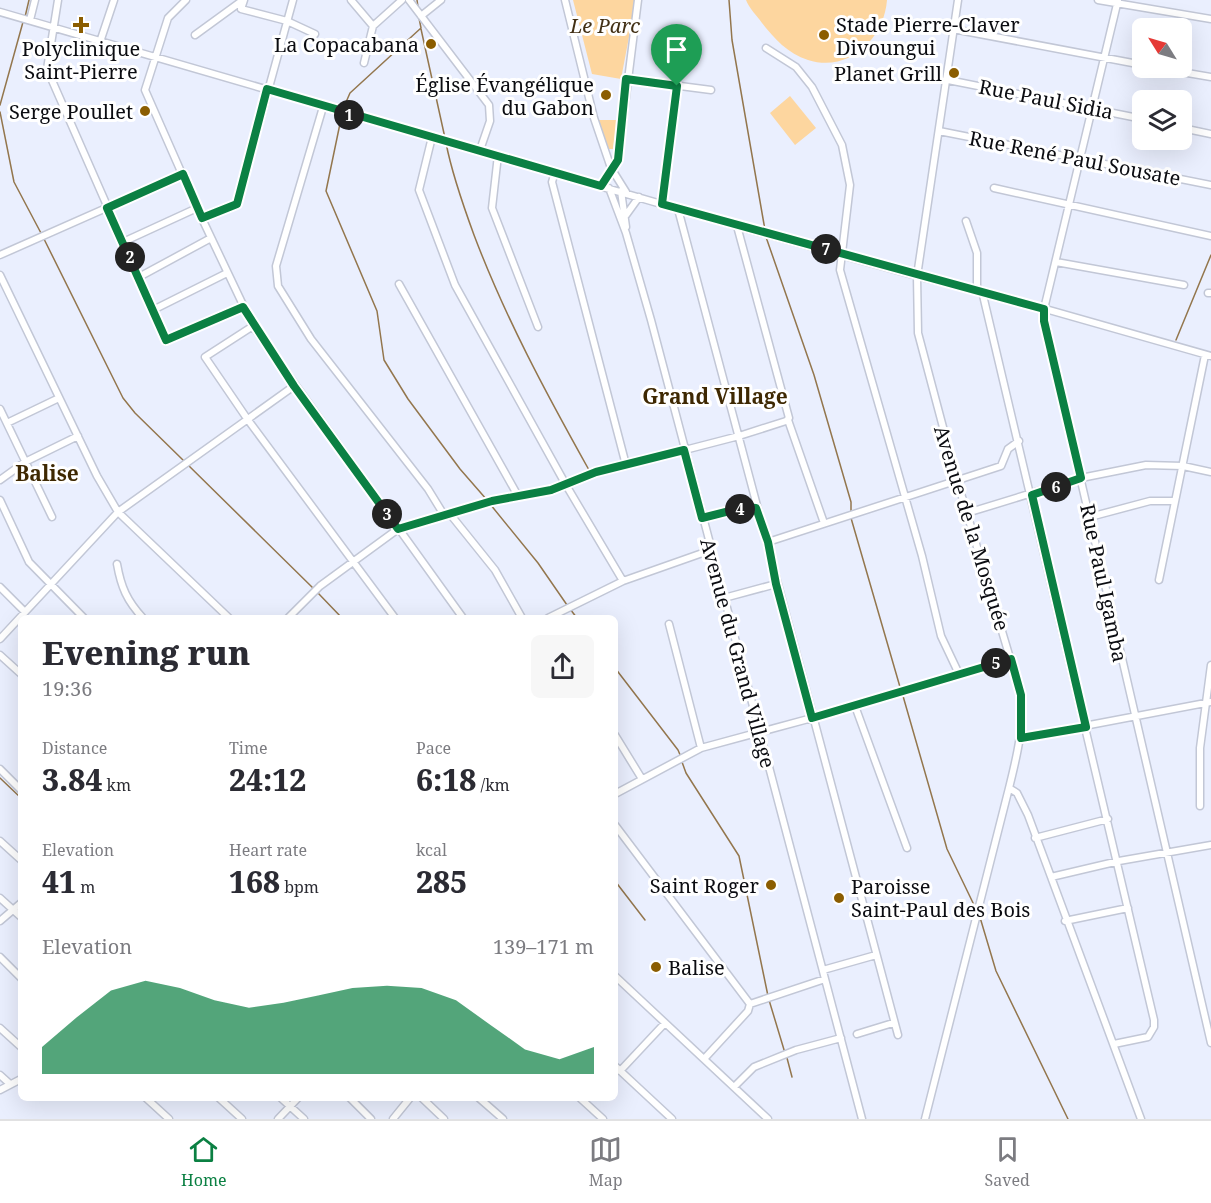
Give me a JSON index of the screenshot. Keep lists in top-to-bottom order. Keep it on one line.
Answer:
{"streets":{"street":["Rue Paul Sidia","Rue René Paul Sousate","Avenue de la Mosquée","Rue Paul Igamba","Avenue du Grand Village"]},"crossings":[["Rue Paul Sidia","Avenue de la Mosquée"],["Rue René Paul Sousate","Avenue de la Mosquée"]],"districts":["Grand Village","Balise"],"parks":["Le Parc"],"places":{"health":["Polyclinique Saint-Pierre"],"other":["Stade Pierre-Claver Divoungui","La Copacabana","Planet Grill","Église Évangélique du Gabon","Serge Poullet","Saint Roger","Paroisse Saint-Paul des Bois","Balise"]},"north":"top left","page":{"pins":["1","7","2","6","4","3","5"],"heading":["Evening run","19:36"],"stats":[["Distance","3.84 km"],["Time","24:12"],["Pace","6:18 /km"],["Elevation","41 m"],["Heart rate","168 bpm"],["kcal","285"]],"chart":["Elevation","139–171 m"],"tabs":["Home","Map","Saved"]}}
